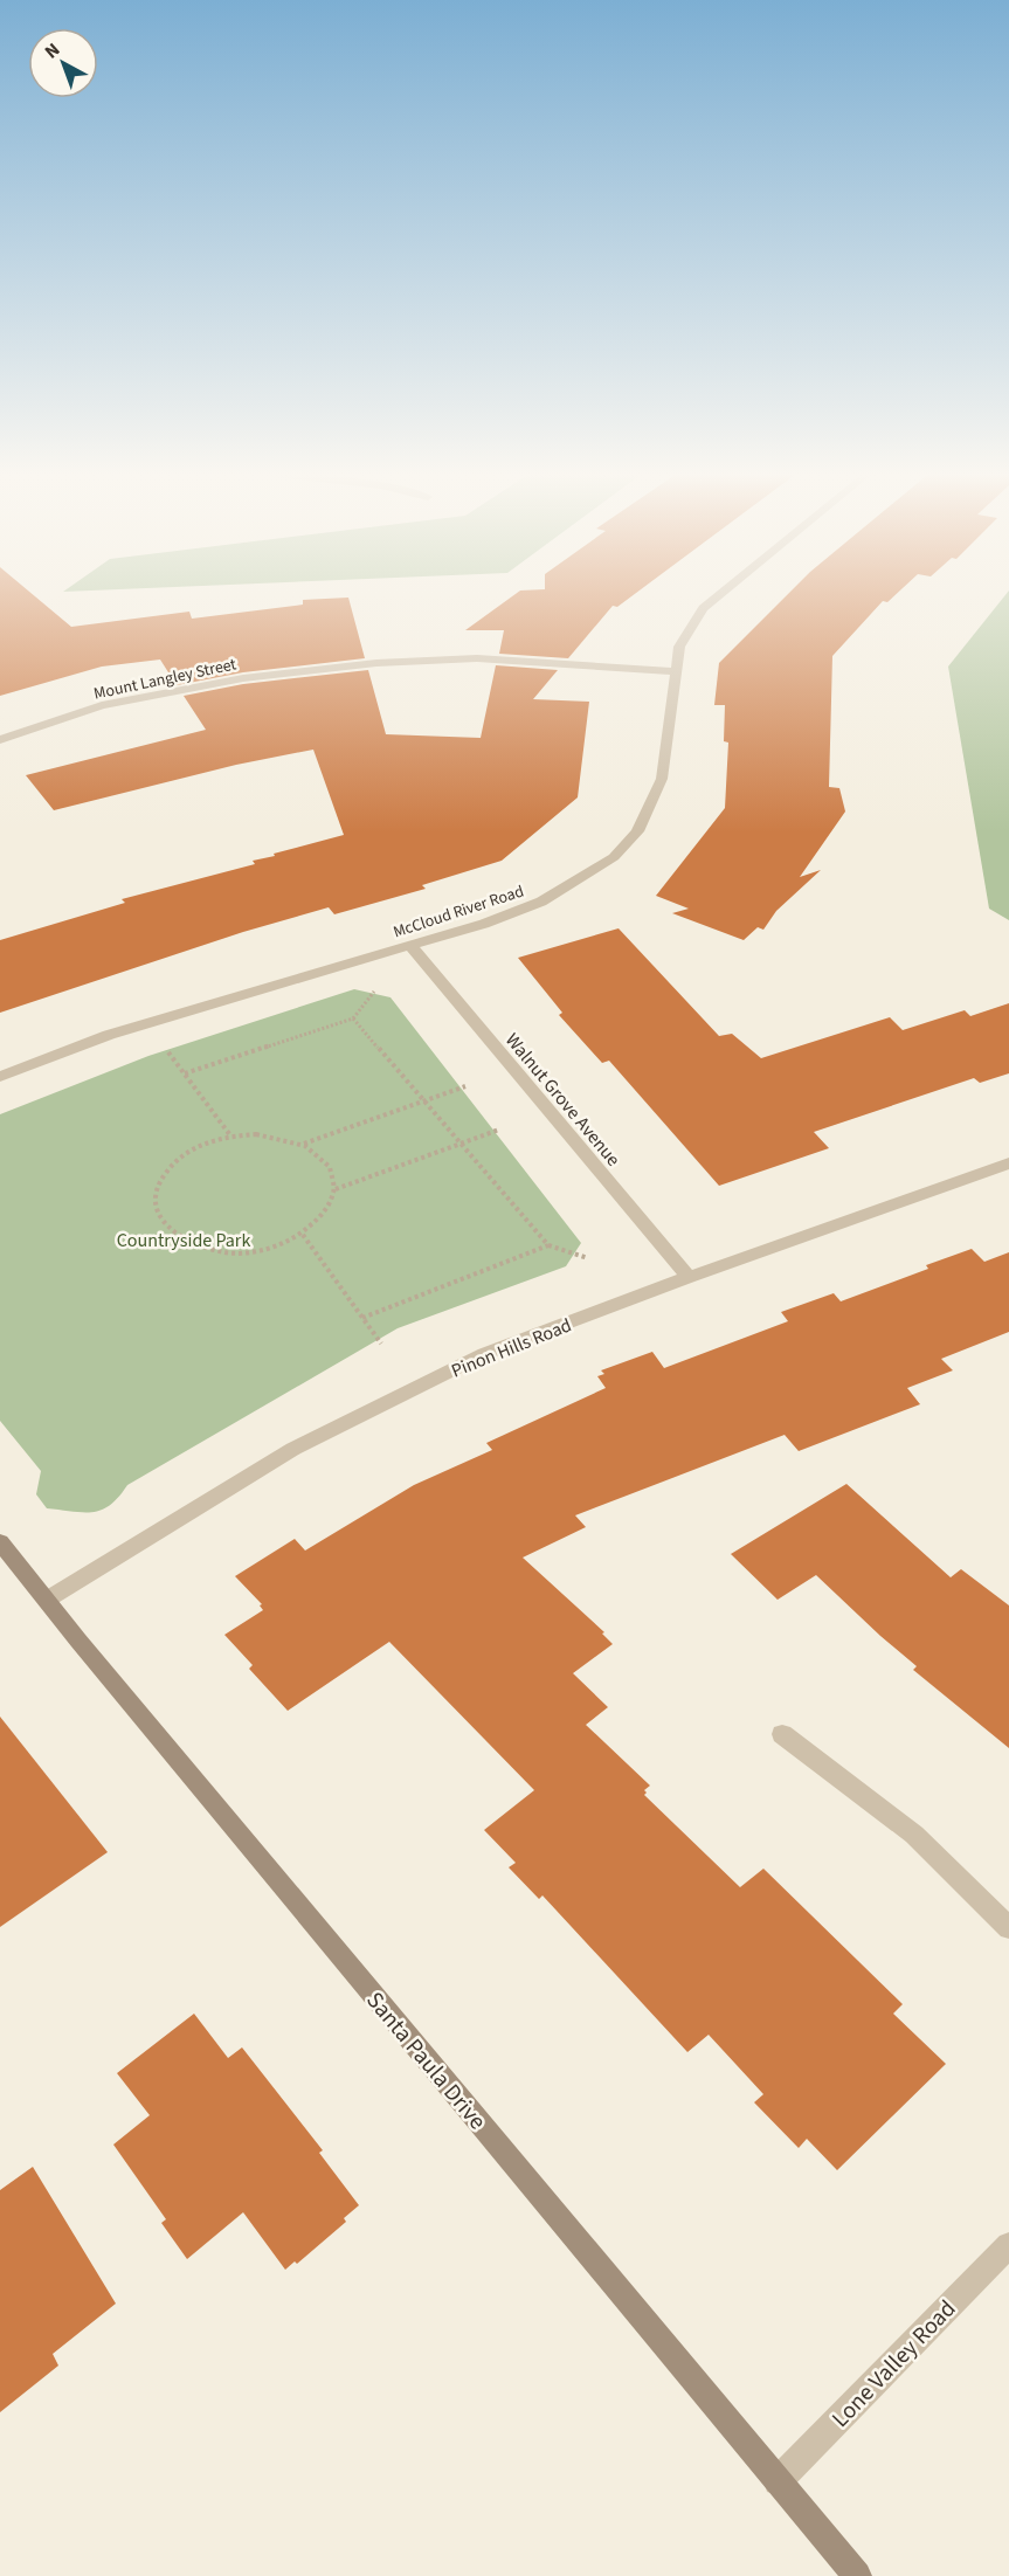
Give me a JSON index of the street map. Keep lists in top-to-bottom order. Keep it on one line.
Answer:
{"streets":{"street":["Mount Langley Street","McCloud River Road","Walnut Grove Avenue","Pinon Hills Road","Santa Paula Drive","Lone Valley Road"]},"crossings":[["Mount Langley Street","McCloud River Road"],["McCloud River Road","Walnut Grove Avenue"],["Walnut Grove Avenue","Pinon Hills Road"],["Pinon Hills Road","Santa Paula Drive"],["Santa Paula Drive","Lone Valley Road"]],"parks":["Countryside Park"],"north":"top left"}
